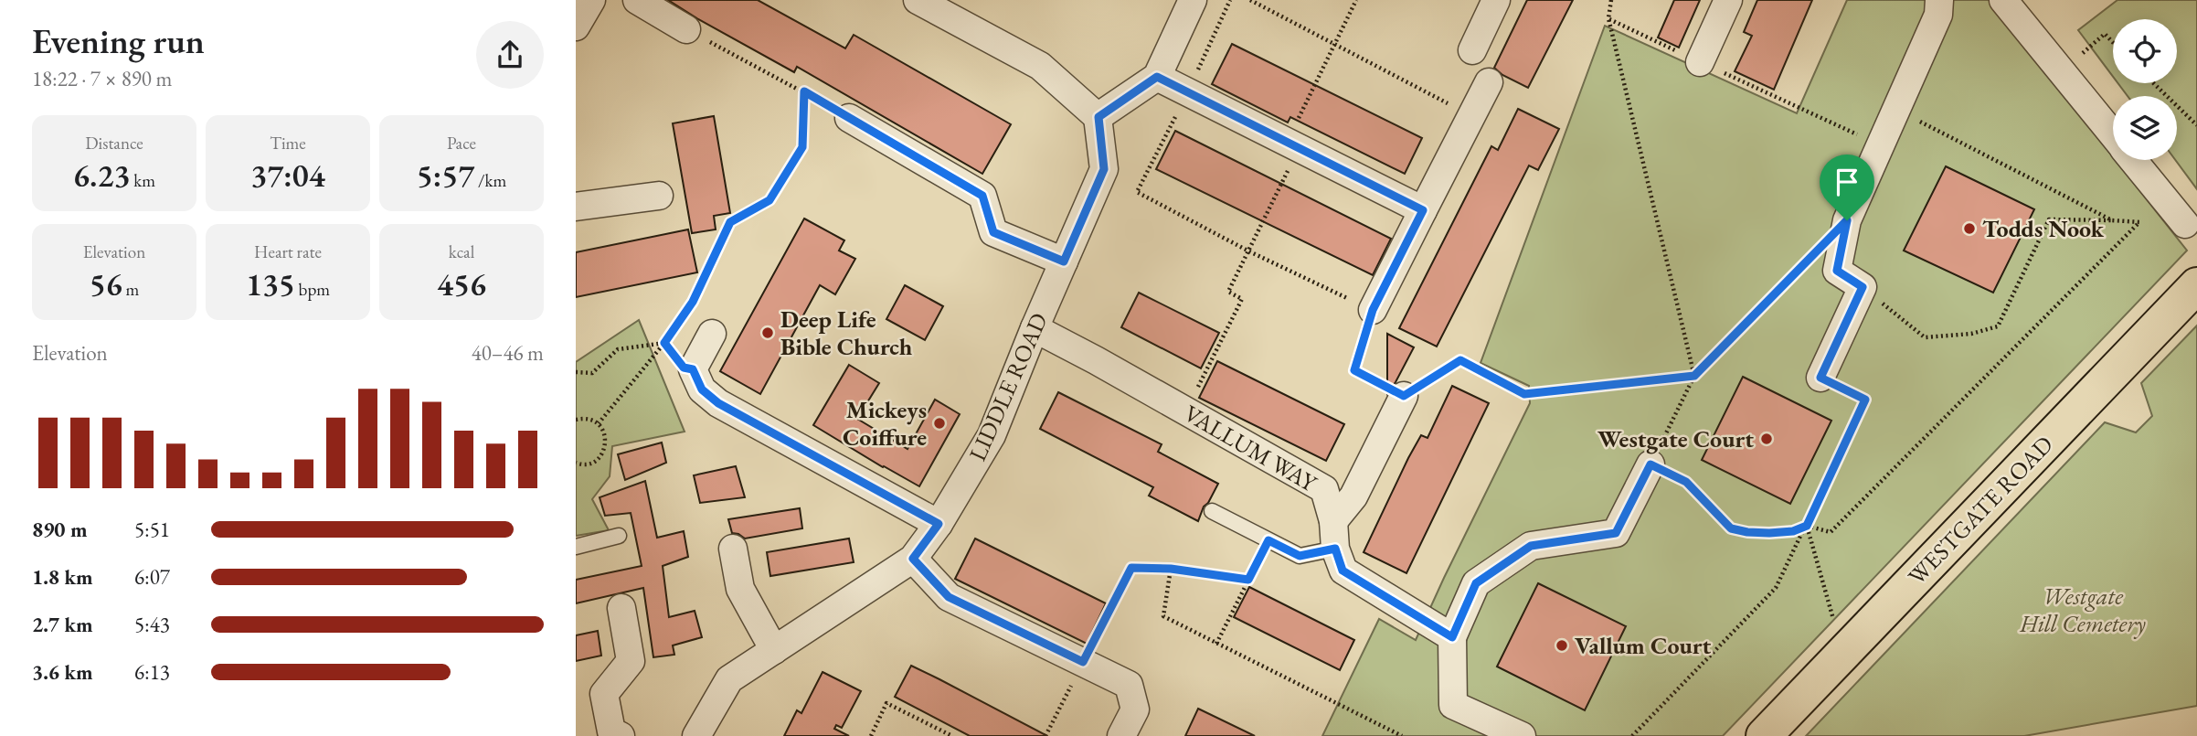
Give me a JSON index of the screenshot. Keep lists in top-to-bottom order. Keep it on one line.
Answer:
{"streets":{"main road":["WESTGATE ROAD"],"street":["LIDDLE ROAD","VALLUM WAY"]},"crossings":[["LIDDLE ROAD","VALLUM WAY"]],"parks":["Westgate Hill Cemetery"],"places":["Todds Nook","Deep Life Bible Church","Mickeys Coiffure","Westgate Court","Vallum Court"],"page":{"heading":["Evening run","18:22 · 7 × 890 m"],"stats":[["Distance","6.23 km"],["Time","37:04"],["Pace","5:57 /km"],["Elevation","56 m"],["Heart rate","135 bpm"],["kcal","456"]],"chart":["Elevation","40–46 m"],"list":[{"name":"890 m","note":"5:51"},{"name":"1.8 km","note":"6:07"},{"name":"2.7 km","note":"5:43"},{"name":"3.6 km","note":"6:13"}]}}
